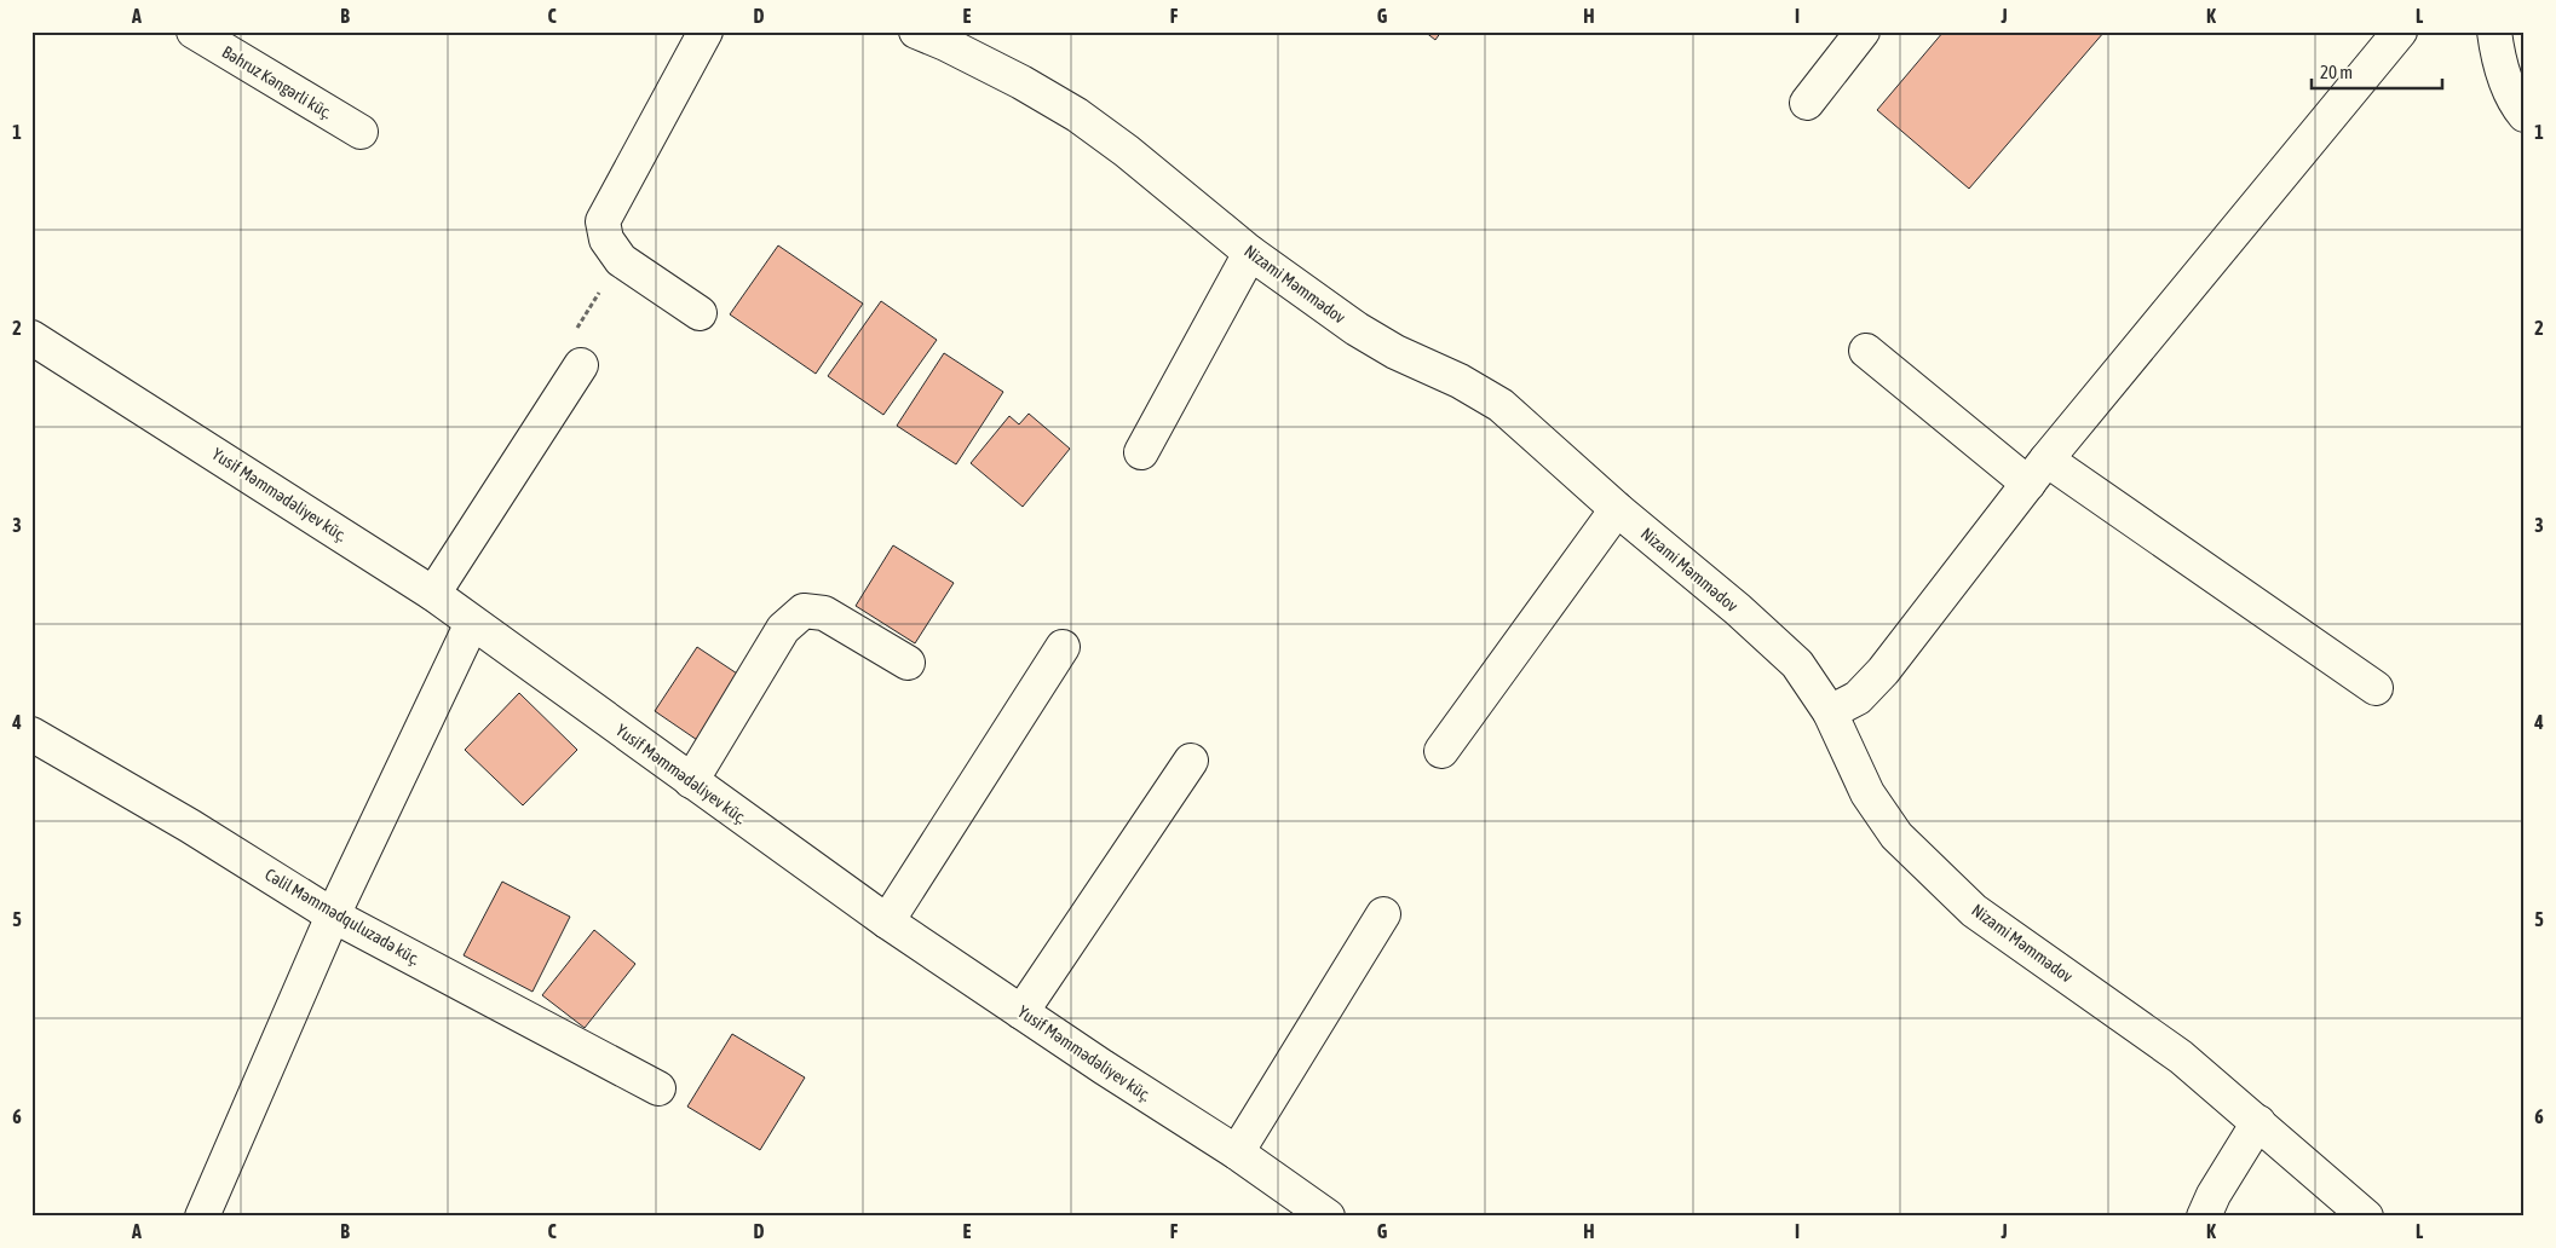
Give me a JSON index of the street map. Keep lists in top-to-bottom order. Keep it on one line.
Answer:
{"streets":{"street":["Bəhruz Kəngərli küç.","Nizami Məmmədov","Yusif Məmmədəliyev küç.","Cəlil Məmmədquluzadə küç."]},"scale_bar":"20 m","grid":{"columns":["A","B","C","D","E","F","G","H","I","J","K","L"],"rows":["1","2","3","4","5","6"]}}
